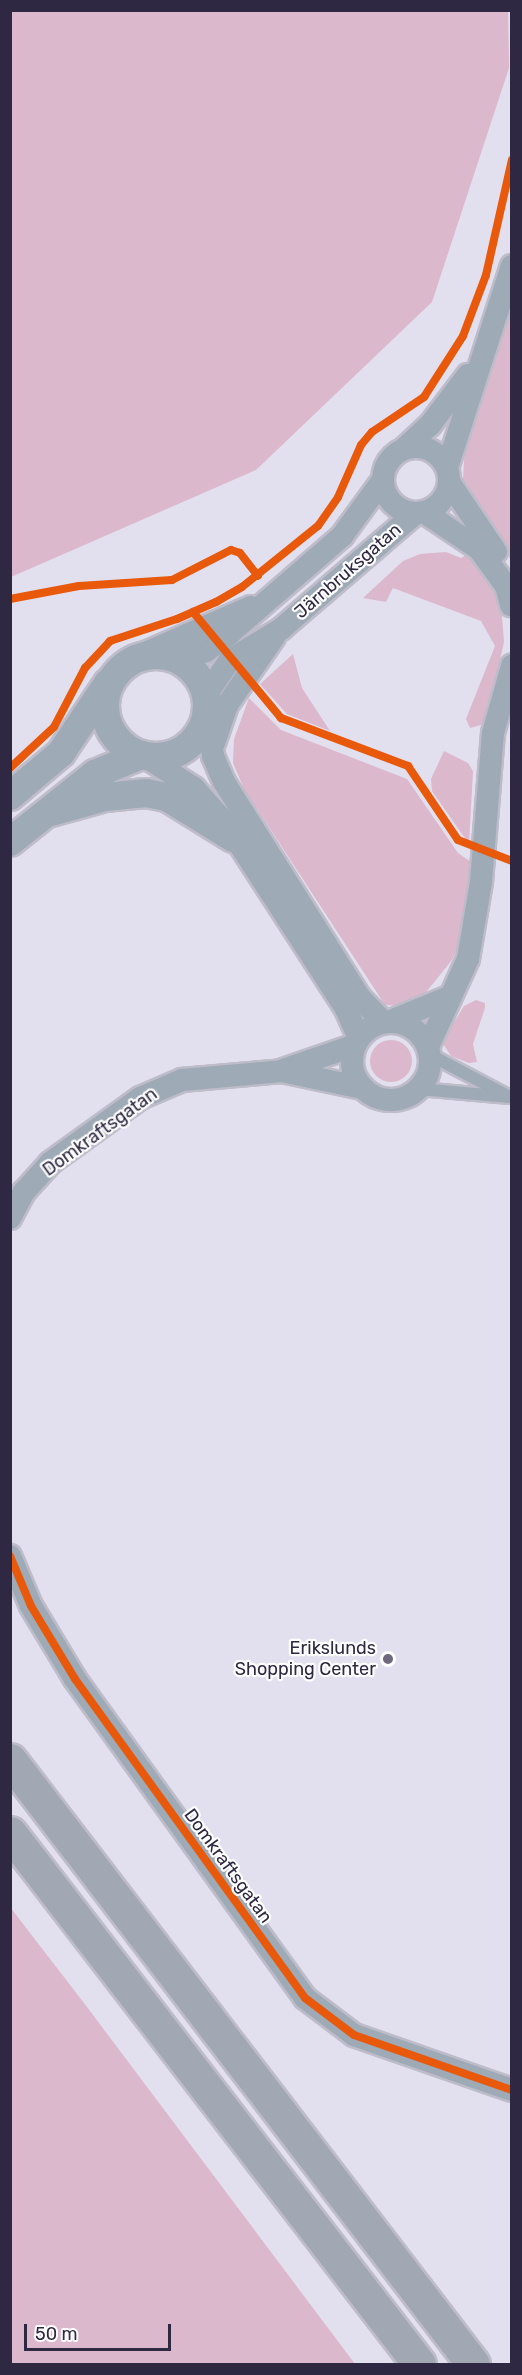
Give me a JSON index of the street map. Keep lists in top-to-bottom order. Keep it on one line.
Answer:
{"streets":{"street":["Järnbruksgatan","Domkraftsgatan"]},"places":["Erikslunds Shopping Center"],"scale_bar":"50 m"}
